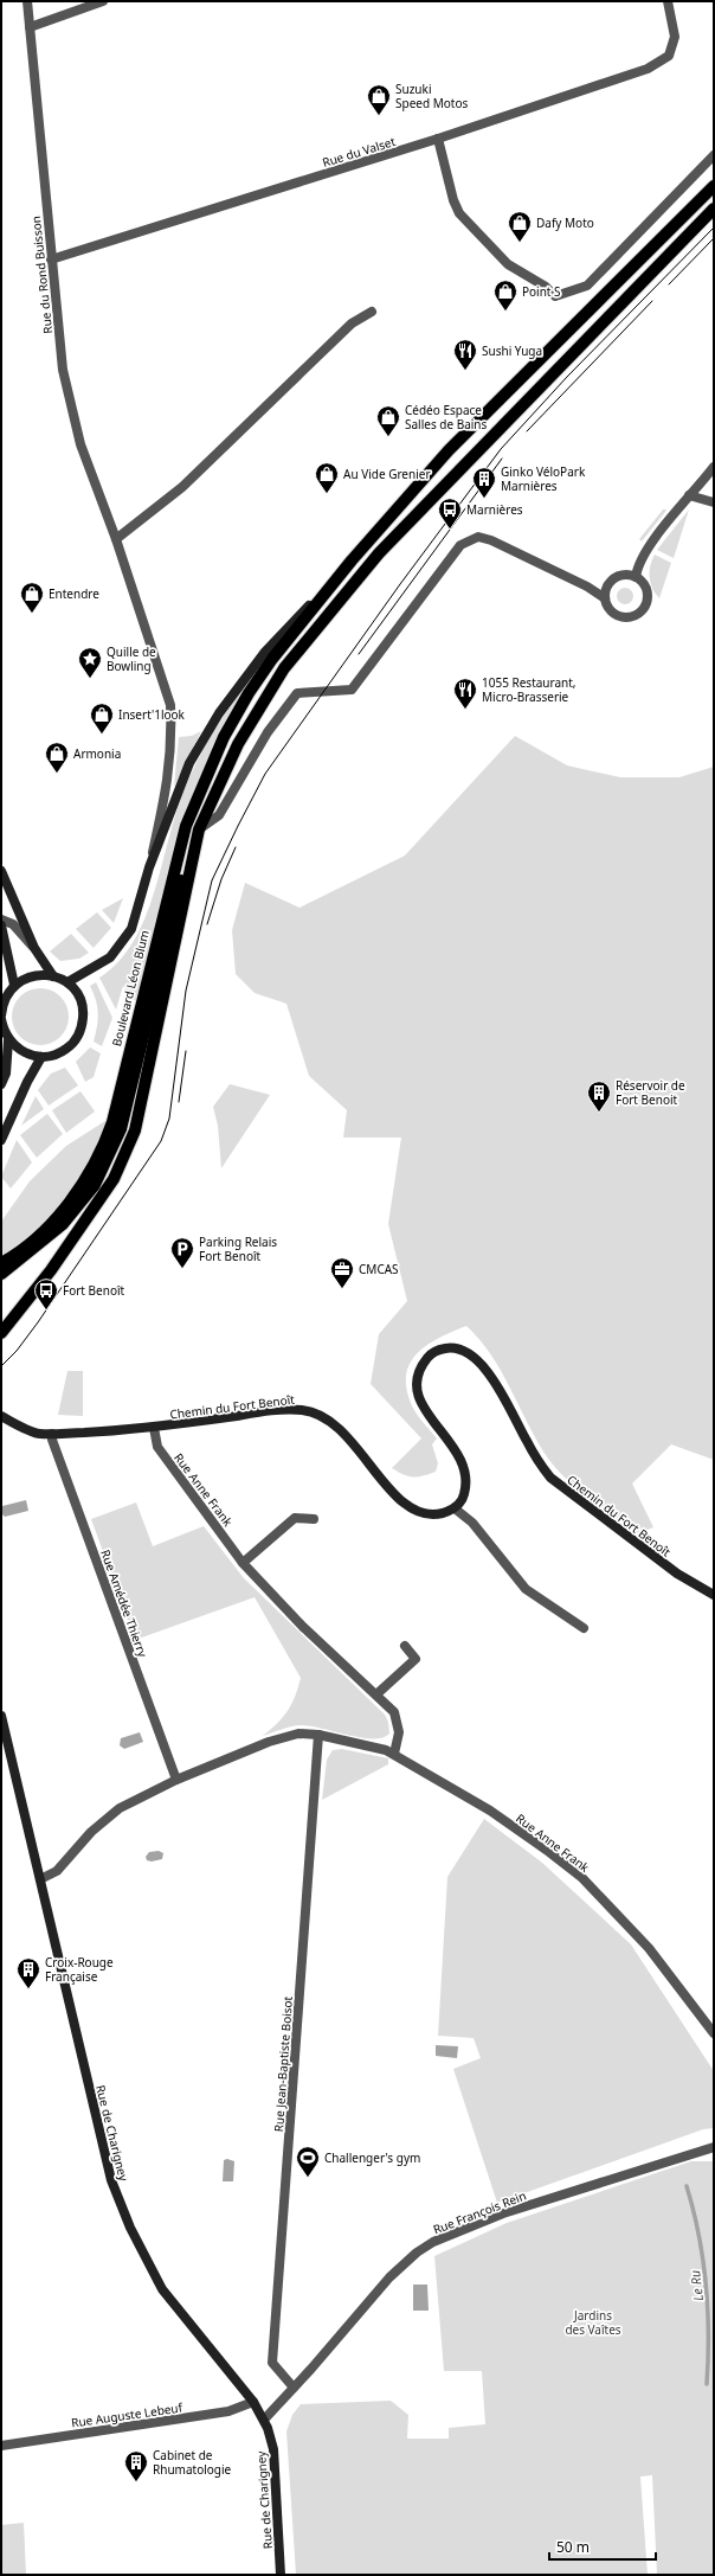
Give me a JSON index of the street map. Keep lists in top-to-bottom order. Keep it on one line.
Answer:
{"streets":{"main road":["Boulevard Léon Blum"],"street":["Rue du Valset","Rue du Rond Buisson","Chemin du Fort Benoît","Rue Anne Frank","Rue Amédée Thierry","Rue Jean-Baptiste Boisot","Rue de Charigney","Rue François Rein","Rue Auguste Lebeuf"]},"crossings":[["Rue du Valset","Rue du Rond Buisson"],["Chemin du Fort Benoît","Rue Anne Frank"],["Chemin du Fort Benoît","Rue Amédée Thierry"],["Rue Jean-Baptiste Boisot","Rue François Rein"],["Rue de Charigney","Rue François Rein"],["Rue de Charigney","Rue Auguste Lebeuf"]],"water":["Le Ru"],"parks":["Jardins des Vaîtes"],"places":{"shop":["Suzuki Speed Motos","Dafy Moto","Point S","Cédéo Espace Salles de Bains","Au Vide Grenier","Entendre","Insert'1look","Armonia"],"restaurant":["Sushi Yuga","1055 Restaurant, Micro-Brasserie"],"building":["Ginko VéloPark Marnières","Réservoir de Fort Benoit","Croix-Rouge Française","Cabinet de Rhumatologie"],"bus stop":["Marnières","Fort Benoît"],"place":["Quille de Bowling"],"parking":["Parking Relais Fort Benoît"],"office":["CMCAS"],"sports":["Challenger's gym"]},"scale_bar":"50 m"}
